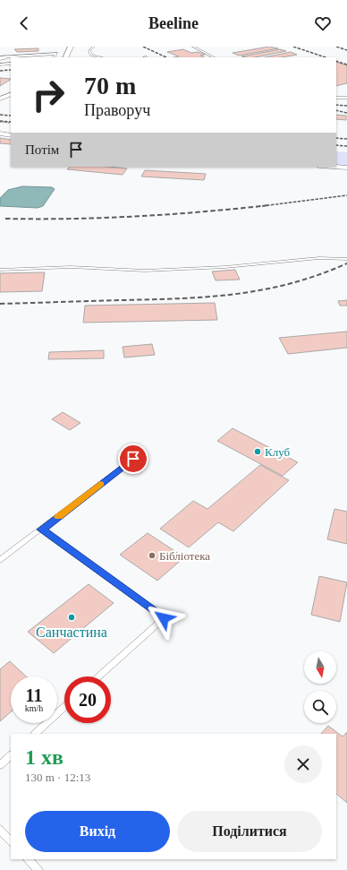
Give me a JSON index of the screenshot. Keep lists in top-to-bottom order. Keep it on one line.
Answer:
{"places":["Клуб","Бібліотека","Санчастина"],"north":"bottom","page":{"header":"Beeline","turn":["70 m","Праворуч"],"then":"Потім","speed":"11 km/h","limit":"20","heading":["1 хв","130 m · 12:13"],"buttons":["Вихід","Поділитися"]}}
